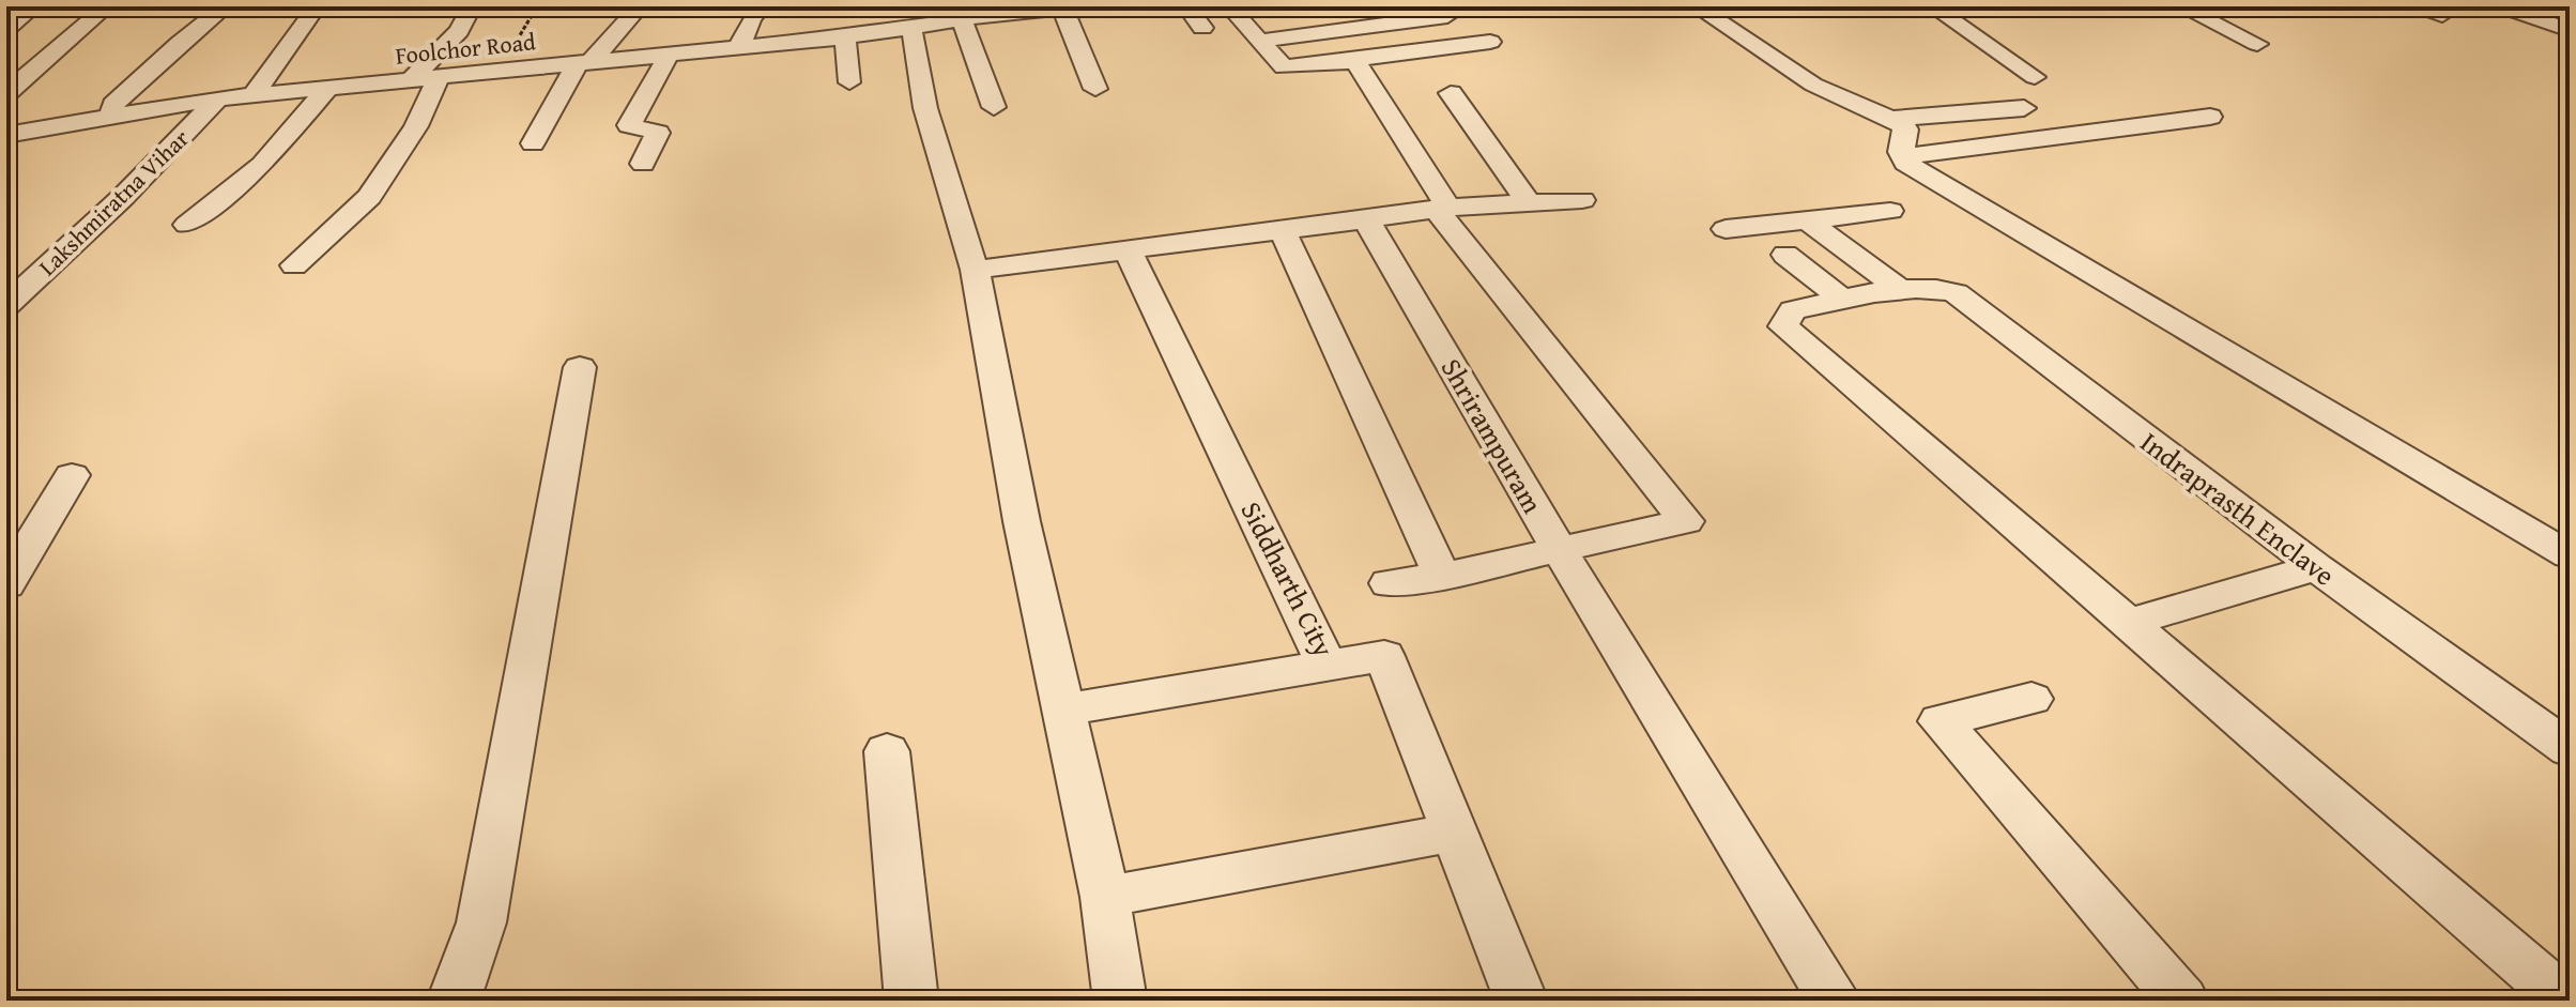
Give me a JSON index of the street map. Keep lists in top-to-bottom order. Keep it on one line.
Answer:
{"streets":{"street":["Foolchor Road","Lakshmiratna Vihar","Shrirampuram","Indraprasth Enclave","Siddharth City"]},"crossings":[["Foolchor Road","Lakshmiratna Vihar"]]}
